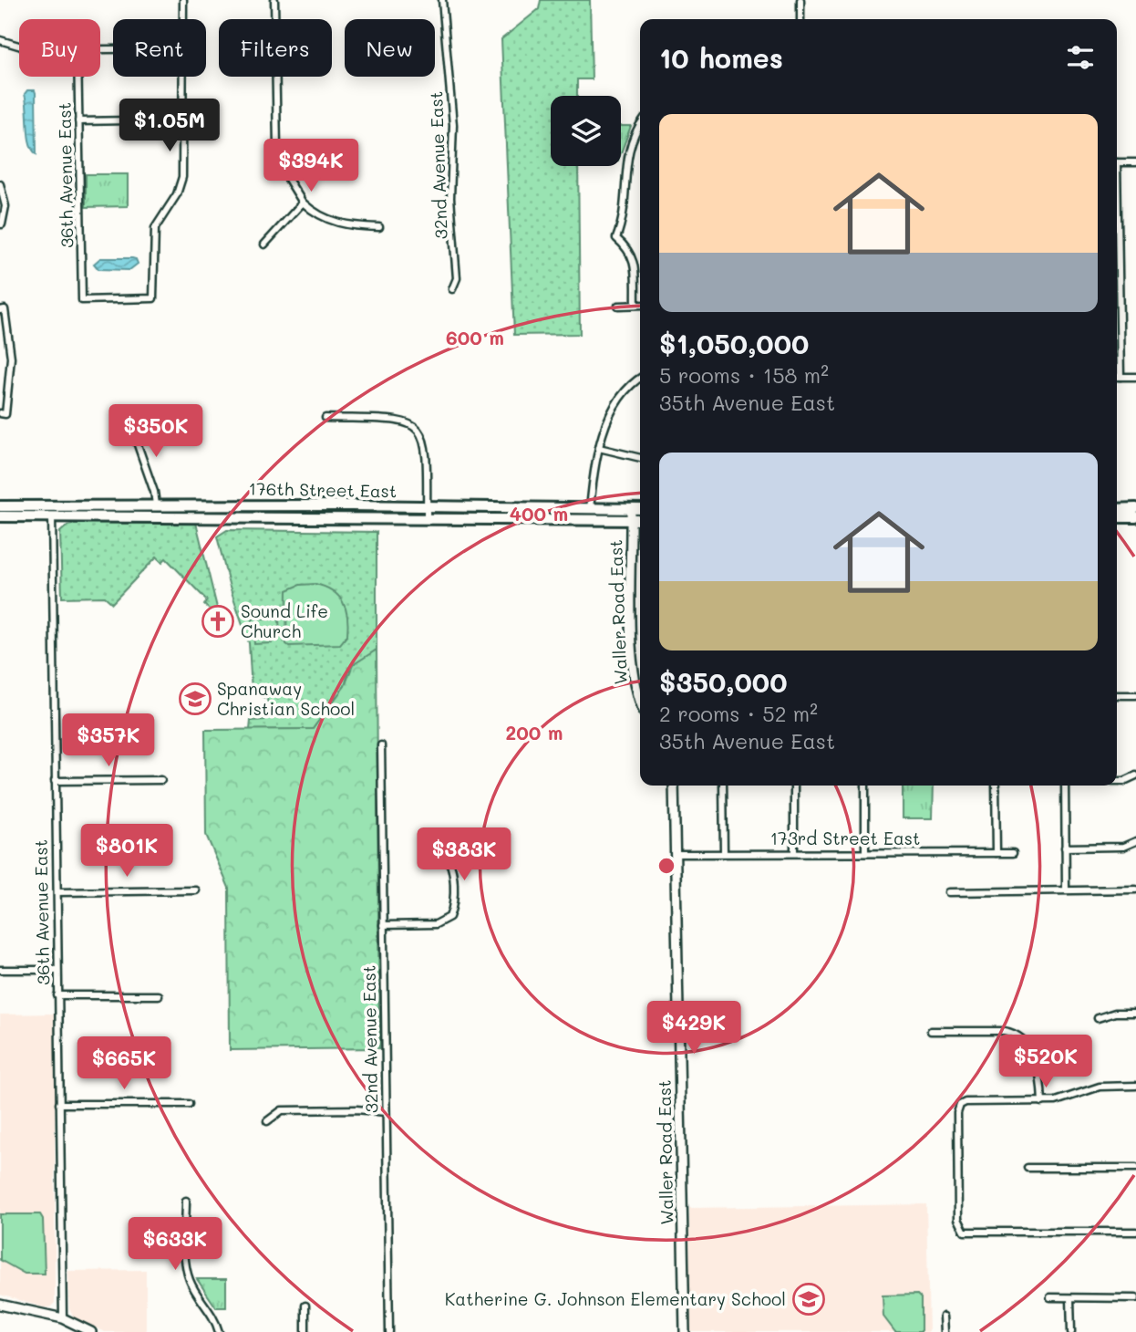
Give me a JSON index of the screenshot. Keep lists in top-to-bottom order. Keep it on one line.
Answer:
{"streets":{"main road":["176th Street East"],"street":["32nd Avenue East","36th Avenue East","Waller Road East","173rd Street East"]},"crossings":[["36th Avenue East","176th Street East"],["176th Street East","Waller Road East"],["Waller Road East","173rd Street East"]],"places":{"church":["Sound Life Church"],"school or university":["Spanaway Christian School","Katherine G. Johnson Elementary School"]},"page":{"chip":["Buy","Rent","Filters","New"],"heading":"10 homes","list":[{"name":"$1,050,000","note":"5 rooms · 158 m² · 35th Avenue East"},{"name":"$350,000","note":"2 rooms · 52 m² · 35th Avenue East"}],"price":["$1.05M","$394K","$350K","$357K","$801K","$383K","$429K","$520K","$665K","$633K"]},"rings":["600 m","400 m","200 m"]}
